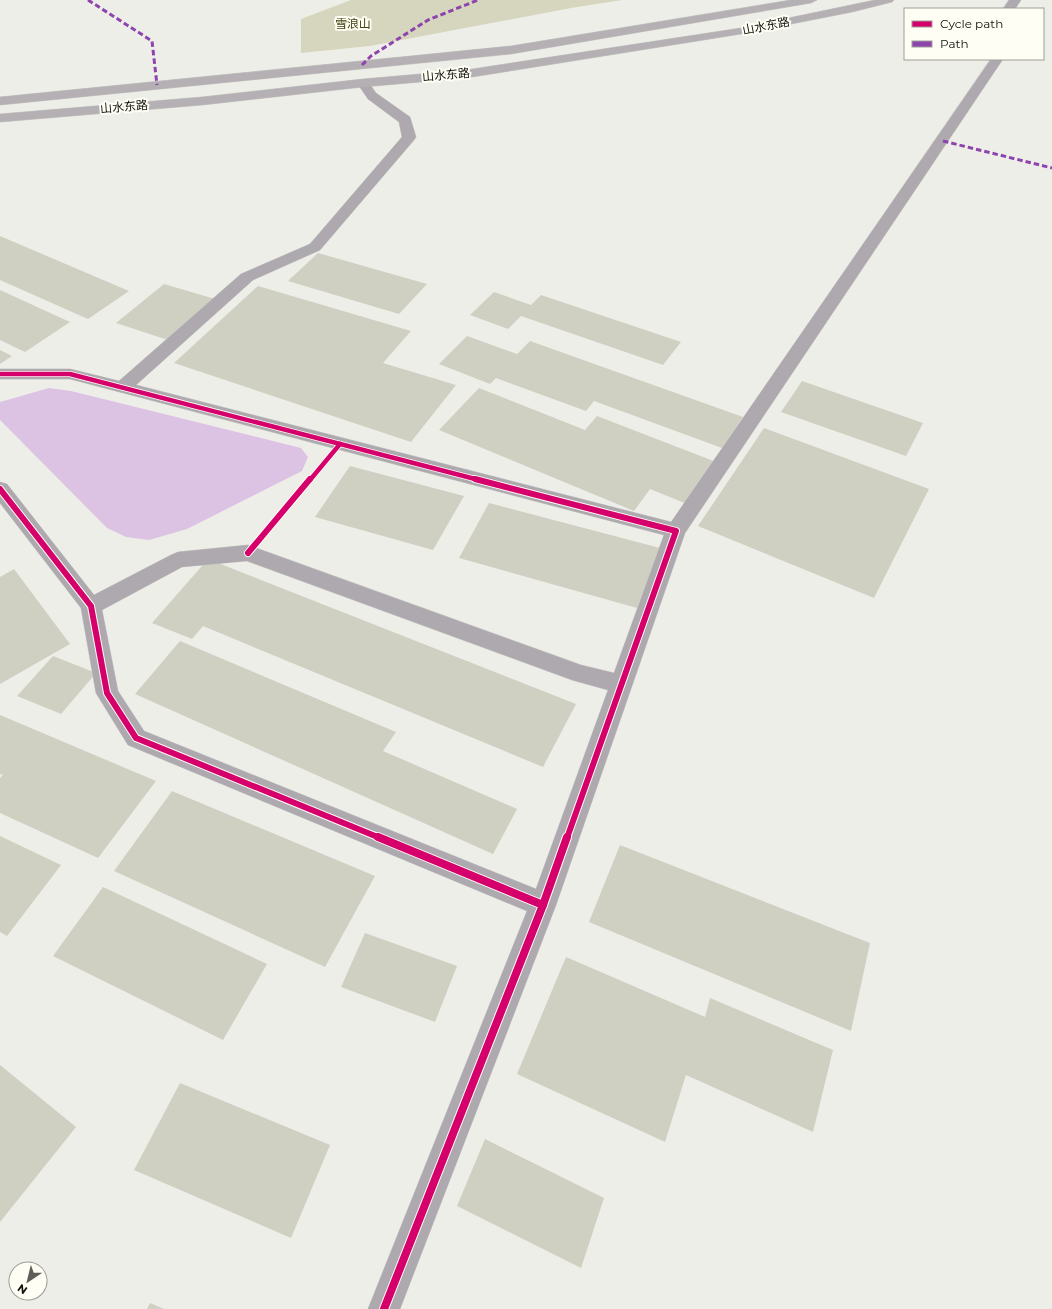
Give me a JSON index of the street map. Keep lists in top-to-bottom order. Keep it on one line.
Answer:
{"streets":{"highway":["山水东路"]},"parks":["雪浪山"],"legend":["Cycle path","Path"],"north":"bottom left"}
